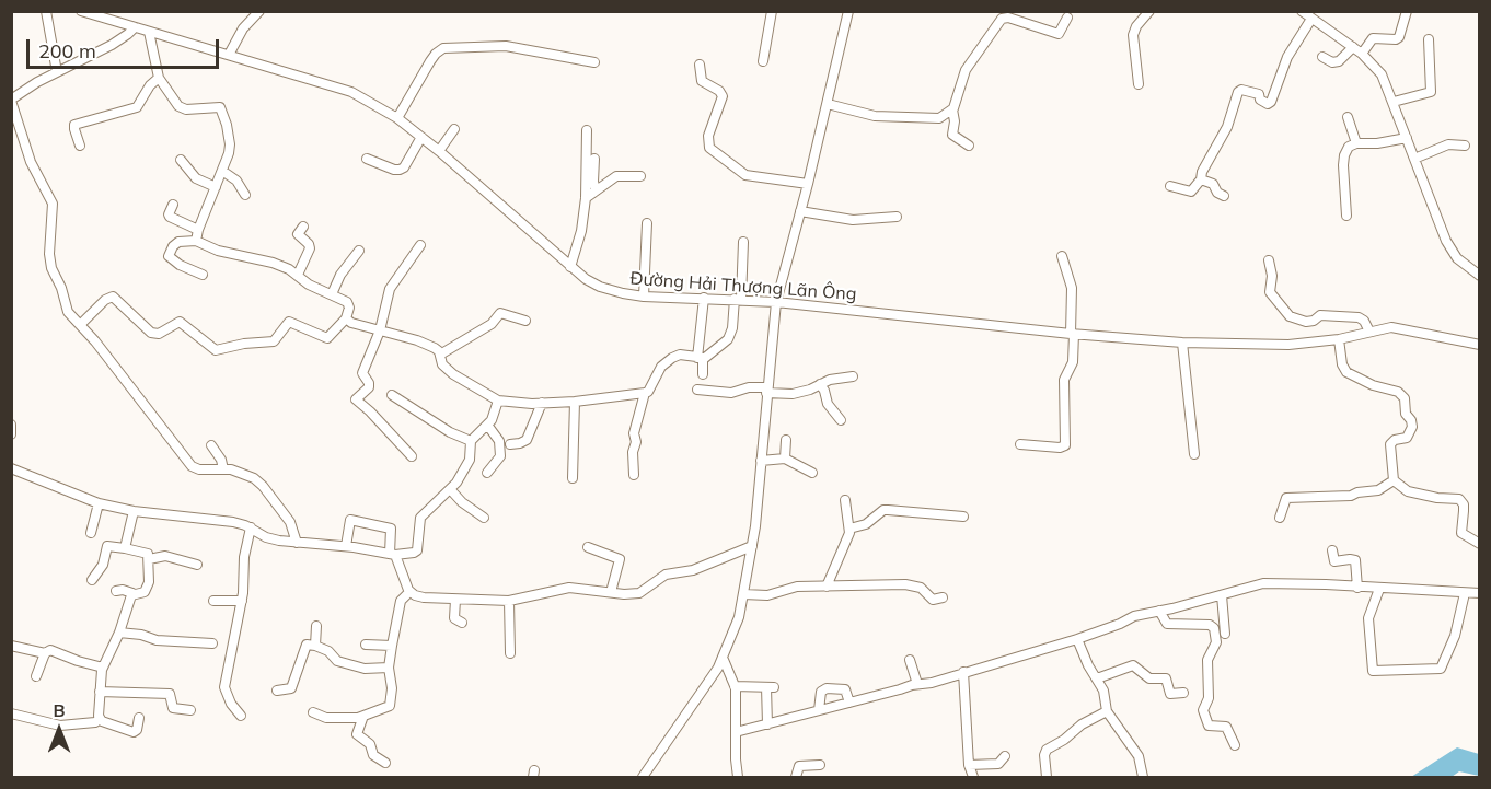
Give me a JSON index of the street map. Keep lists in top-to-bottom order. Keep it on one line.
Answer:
{"streets":{"street":["Đường Hải Thượng Lãn Ông"]},"scale_bar":"200 m","north":"top"}
